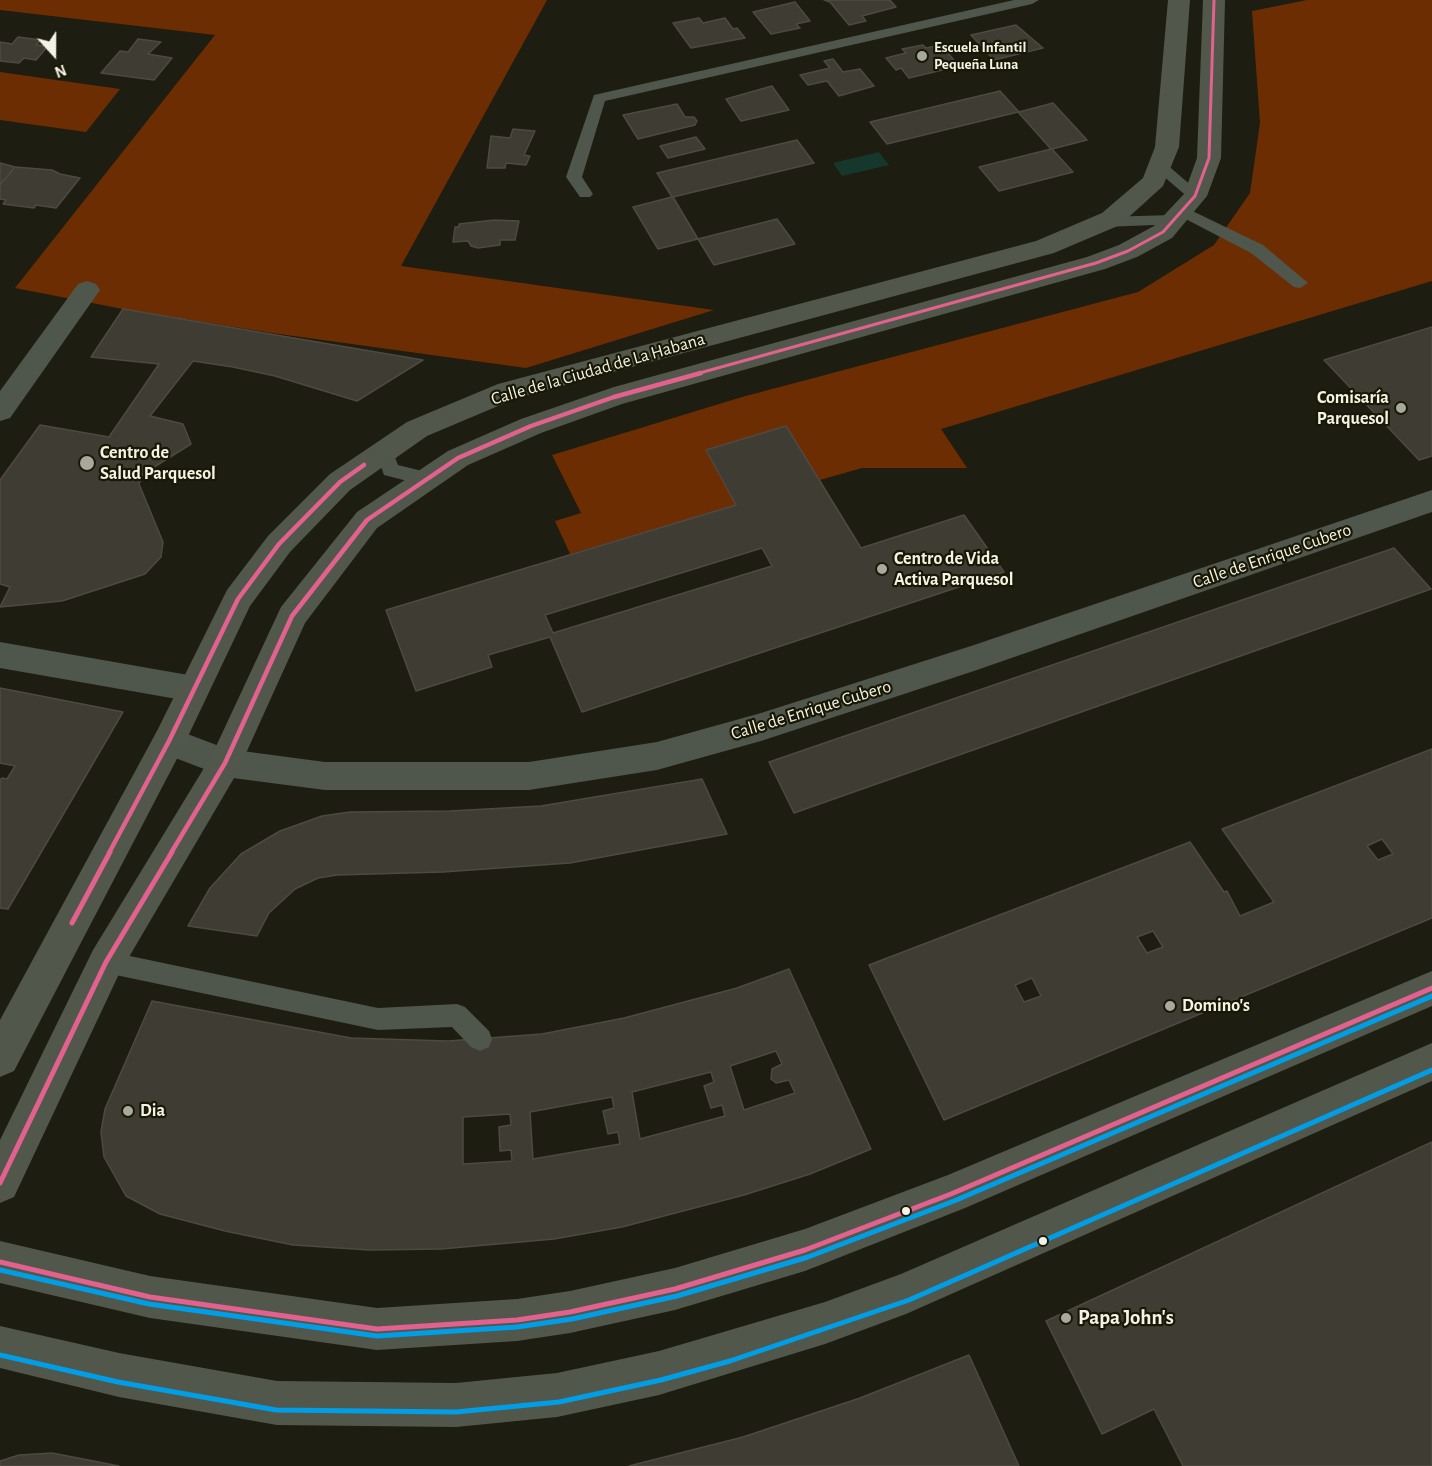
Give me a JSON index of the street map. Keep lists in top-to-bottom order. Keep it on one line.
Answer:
{"streets":{"street":["Calle de la Ciudad de La Habana","Calle de Enrique Cubero"]},"crossings":[["Calle de la Ciudad de La Habana","Calle de Enrique Cubero"]],"places":["Escuela Infantil Pequeña Luna","Comisaría Parquesol","Centro de Salud Parquesol","Centro de Vida Activa Parquesol","Domino's","Dia","Papa John's"],"north":"bottom"}
